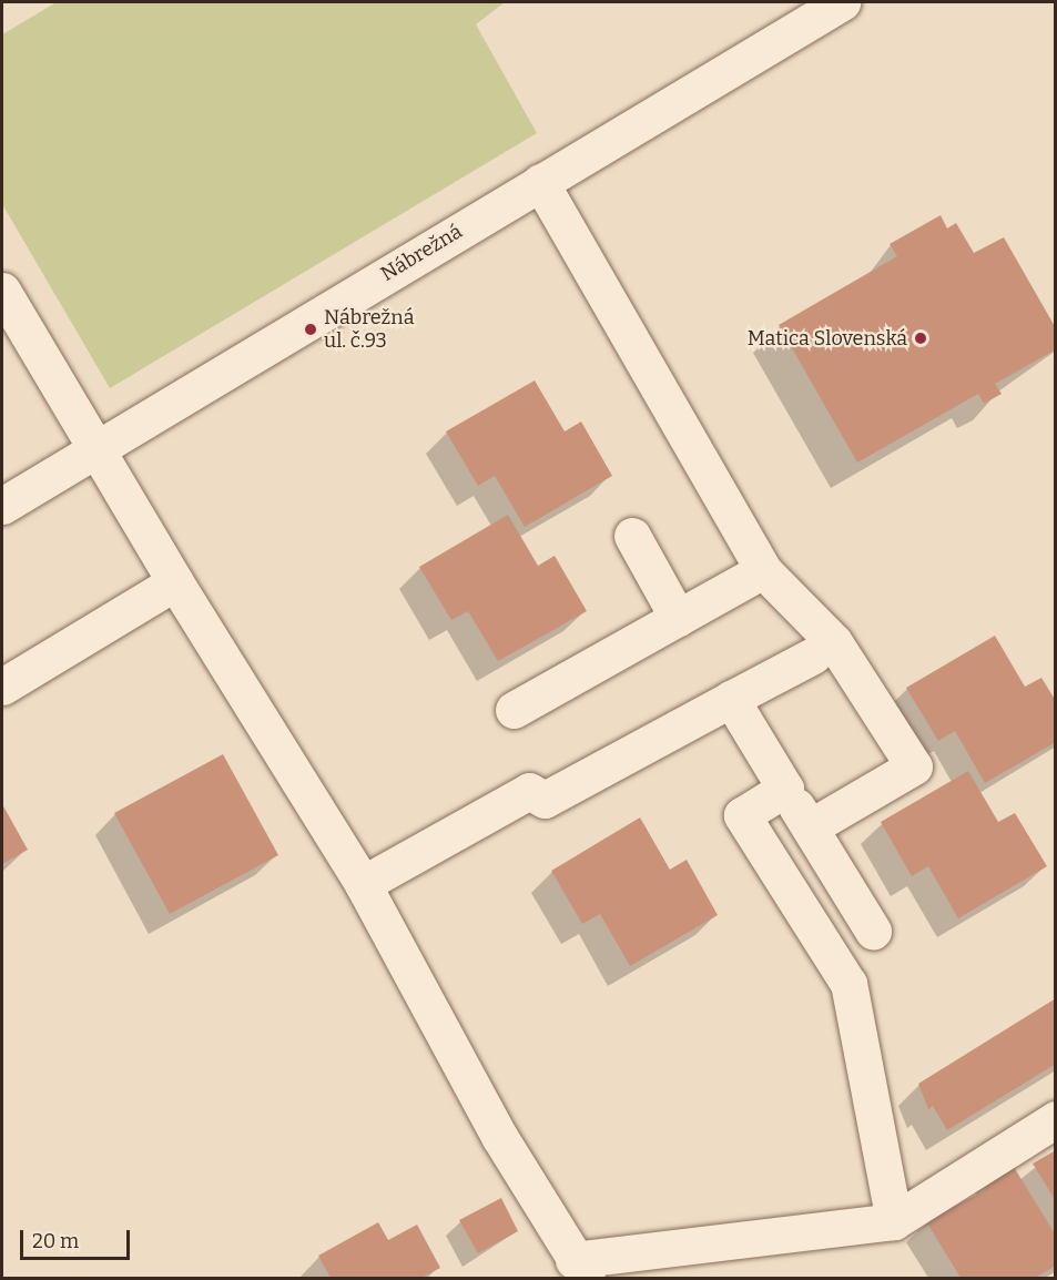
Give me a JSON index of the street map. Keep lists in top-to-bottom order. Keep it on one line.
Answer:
{"streets":{"street":["Nábrežná"]},"places":["Nábrežná ul. č.93","Matica Slovenská"],"scale_bar":"20 m"}
